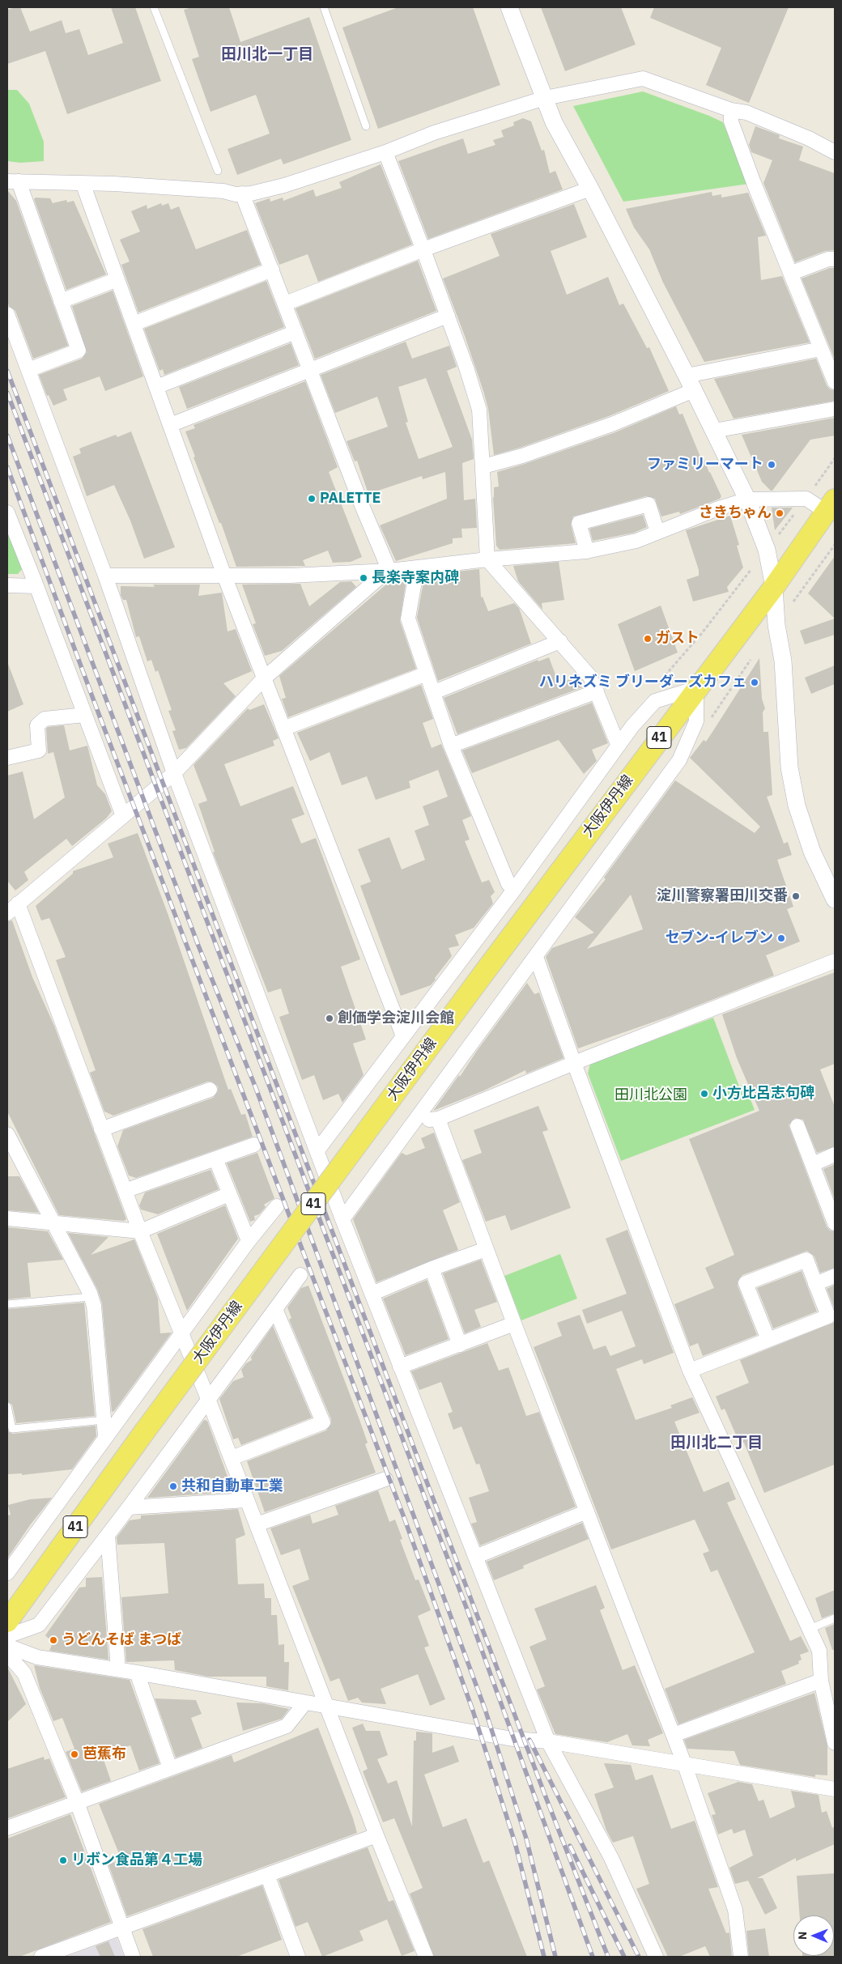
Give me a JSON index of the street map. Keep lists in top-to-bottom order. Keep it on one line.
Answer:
{"streets":{"main road":["41","大阪伊丹線"]},"districts":["田川北一丁目","田川北二丁目"],"parks":["田川北公園"],"places":["ファミリーマート","PALETTE","さきちゃん","長楽寺案内碑","ガスト","ハリネズミ ブリーダーズカフェ","淀川警察署田川交番","セブン-イレブン","創価学会淀川会館","小方比呂志句碑","共和自動車工業","うどんそば まつば","芭蕉布","リボン食品第４工場"],"north":"left"}
